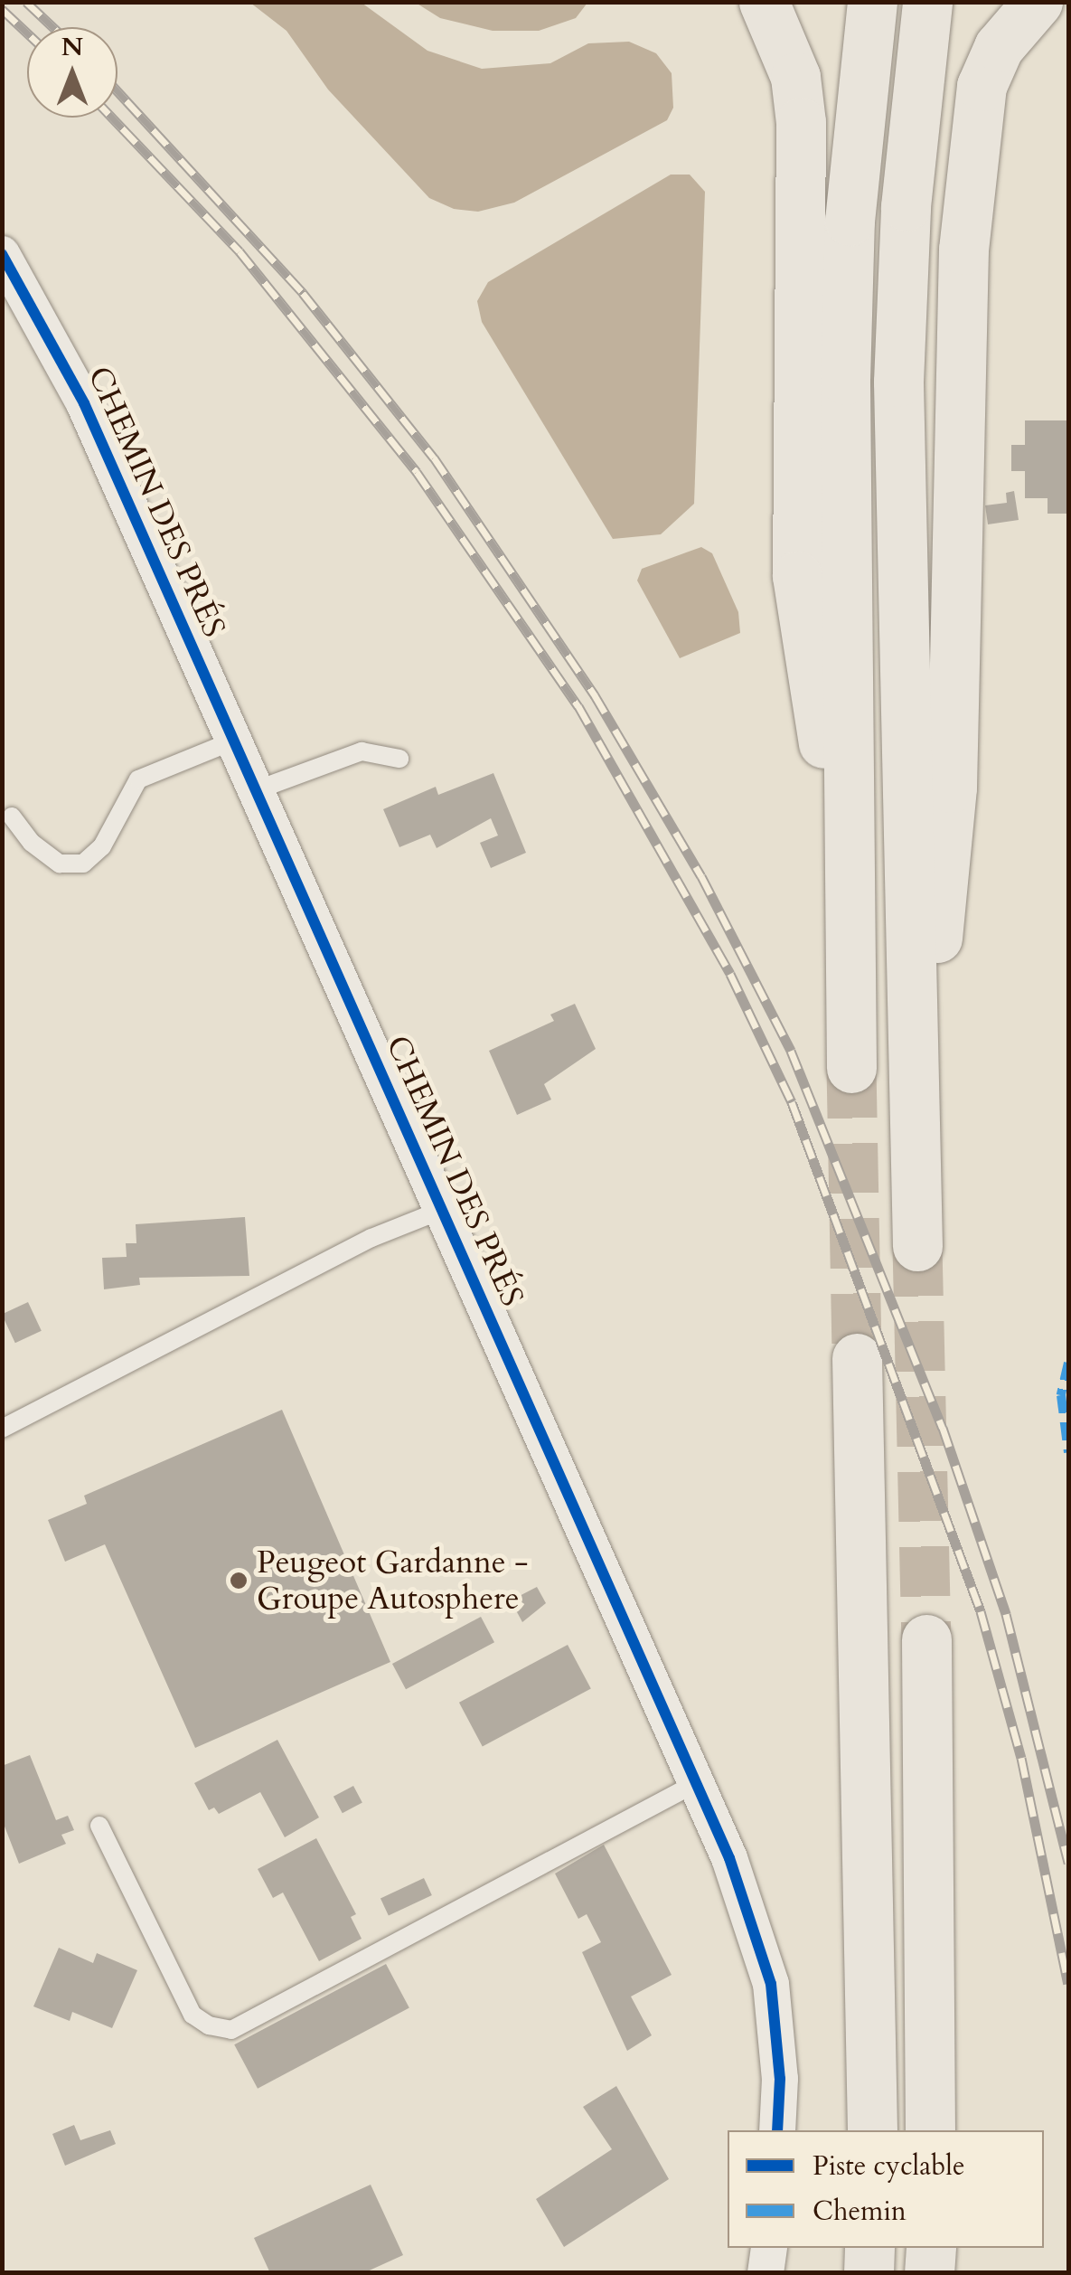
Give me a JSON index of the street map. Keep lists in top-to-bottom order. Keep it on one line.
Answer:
{"streets":{"street":["CHEMIN DES PRÉS"]},"places":["Peugeot Gardanne - Groupe Autosphere"],"legend":["Piste cyclable","Chemin"],"north":"top"}
